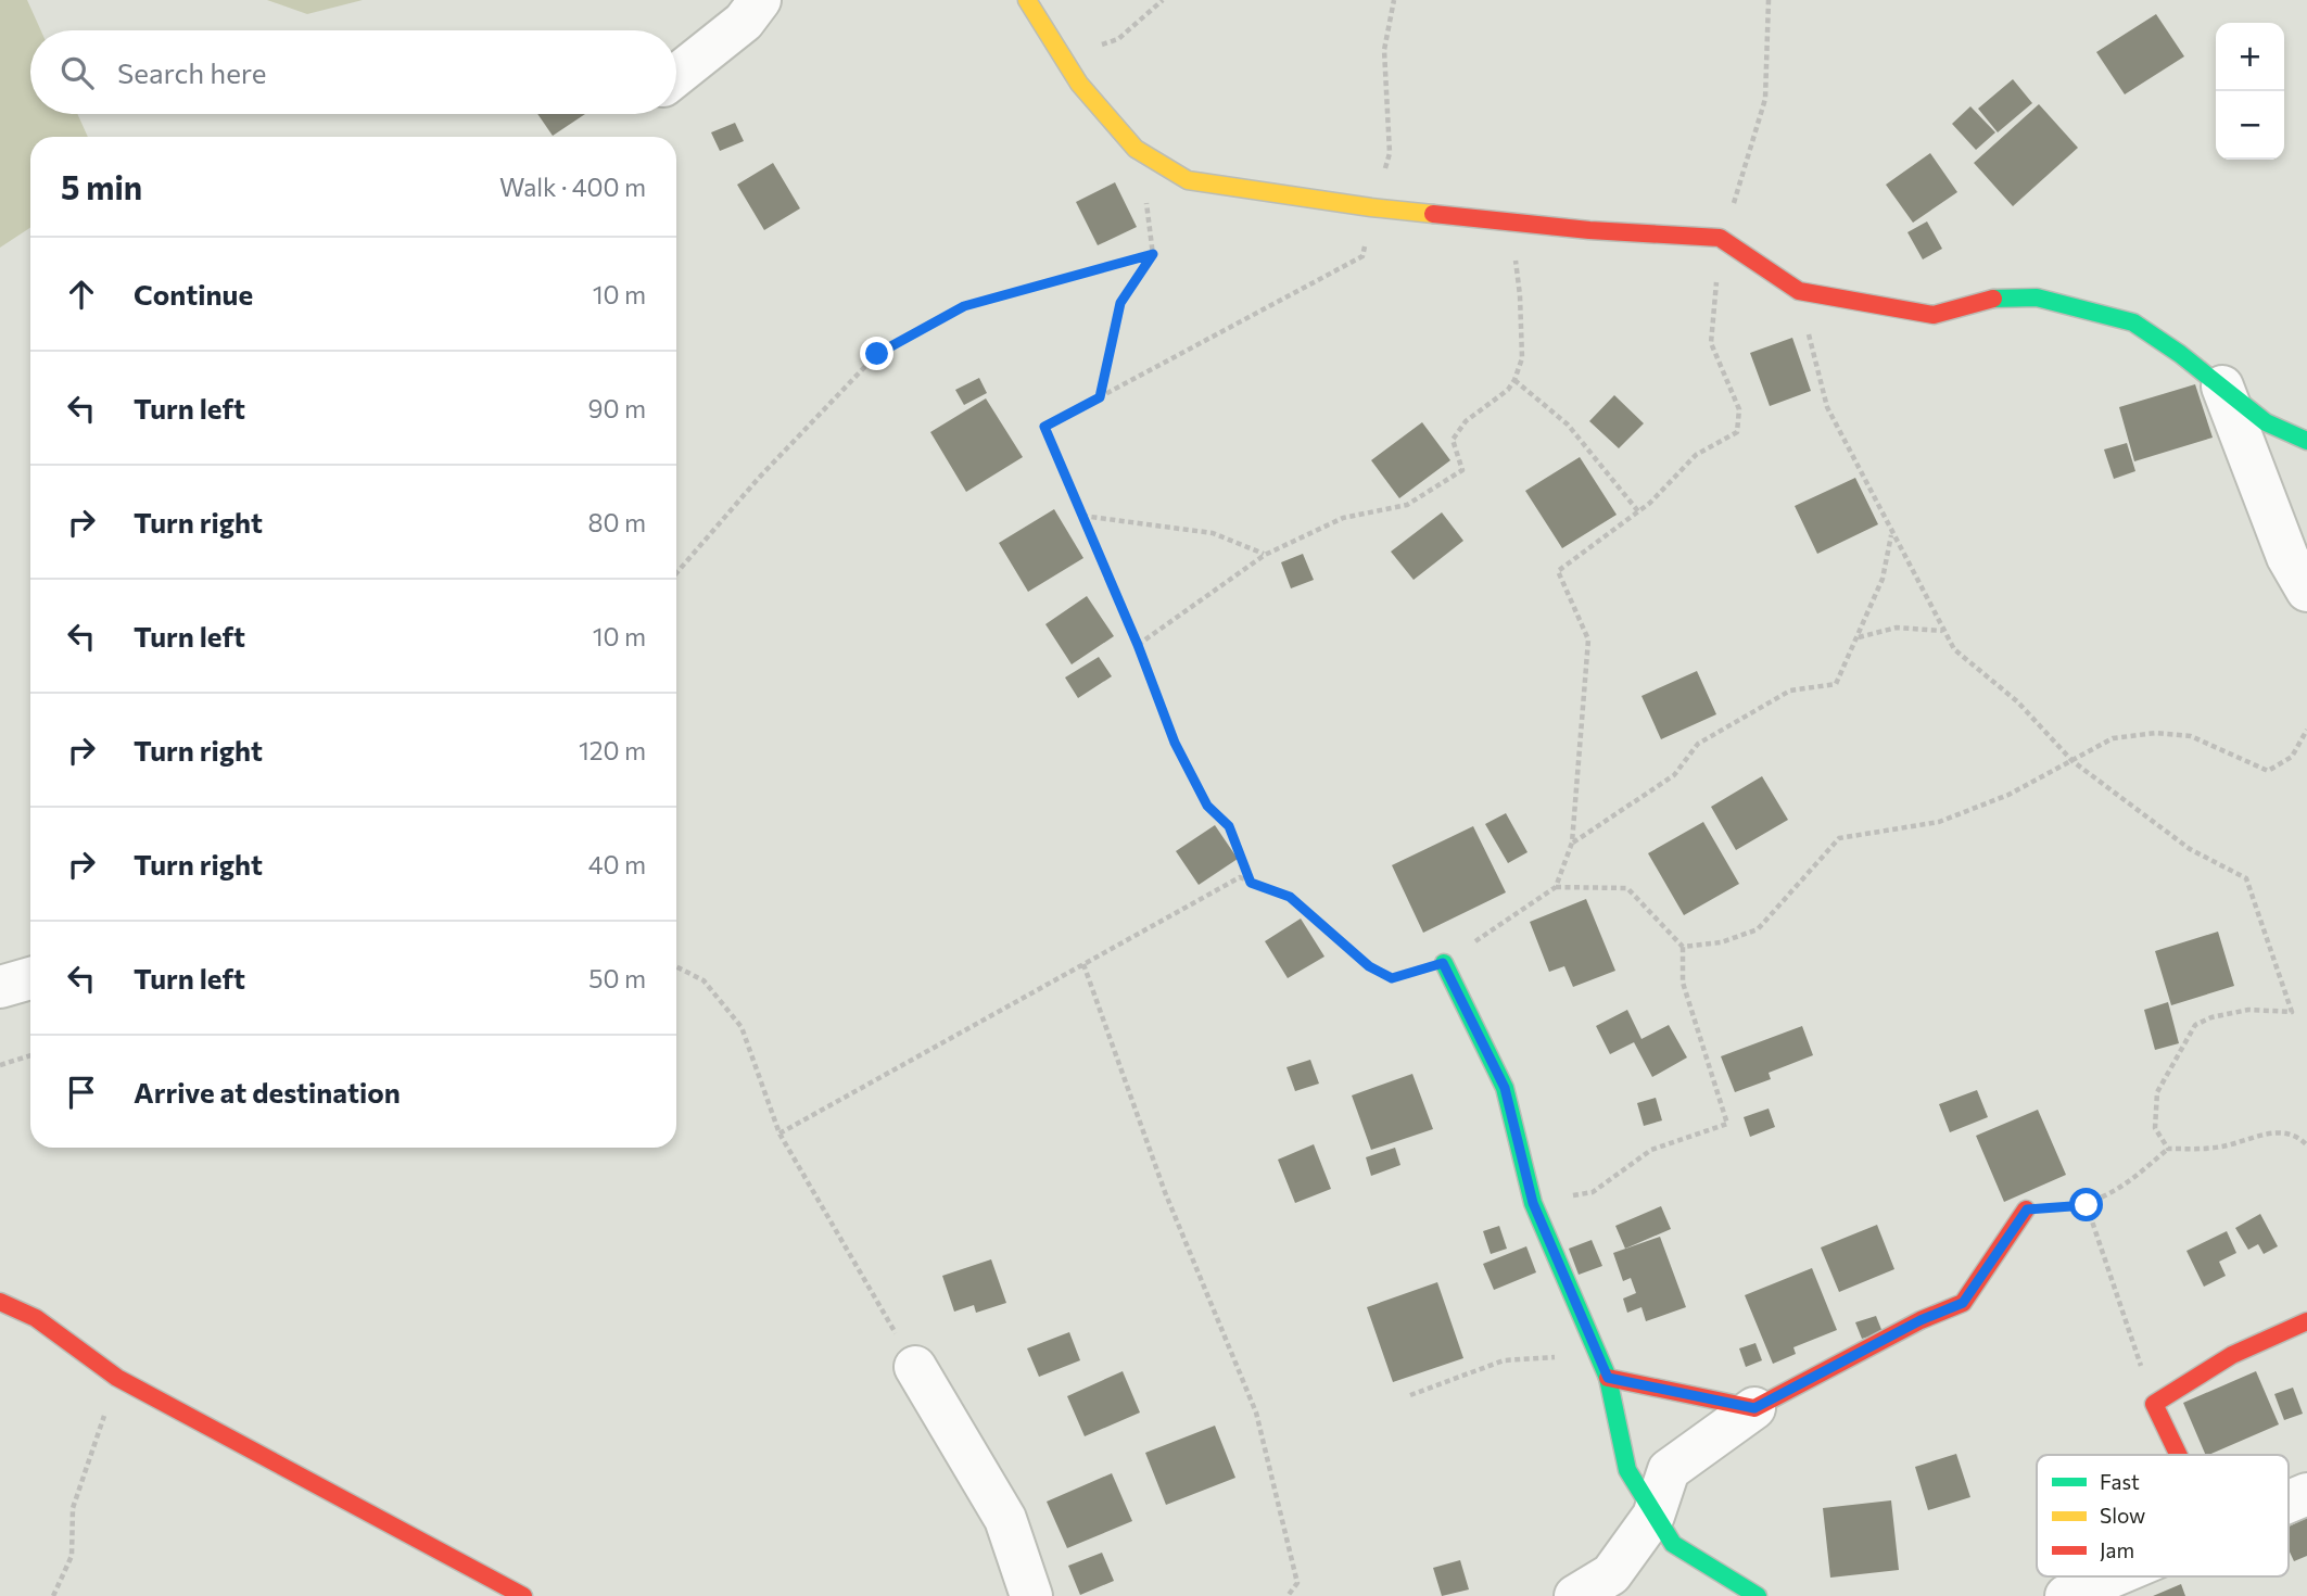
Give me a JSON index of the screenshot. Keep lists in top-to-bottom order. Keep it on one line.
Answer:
{"legend":["Fast","Slow","Jam"],"page":{"map_buttons":["+","−"],"search":"Search here","heading":["5 min","Walk · 400 m"],"list":[["Continue","10 m"],["Turn left","90 m"],["Turn right","80 m"],["Turn left","10 m"],["Turn right","120 m"],["Turn right","40 m"],["Turn left","50 m"],"Arrive at destination"]}}
